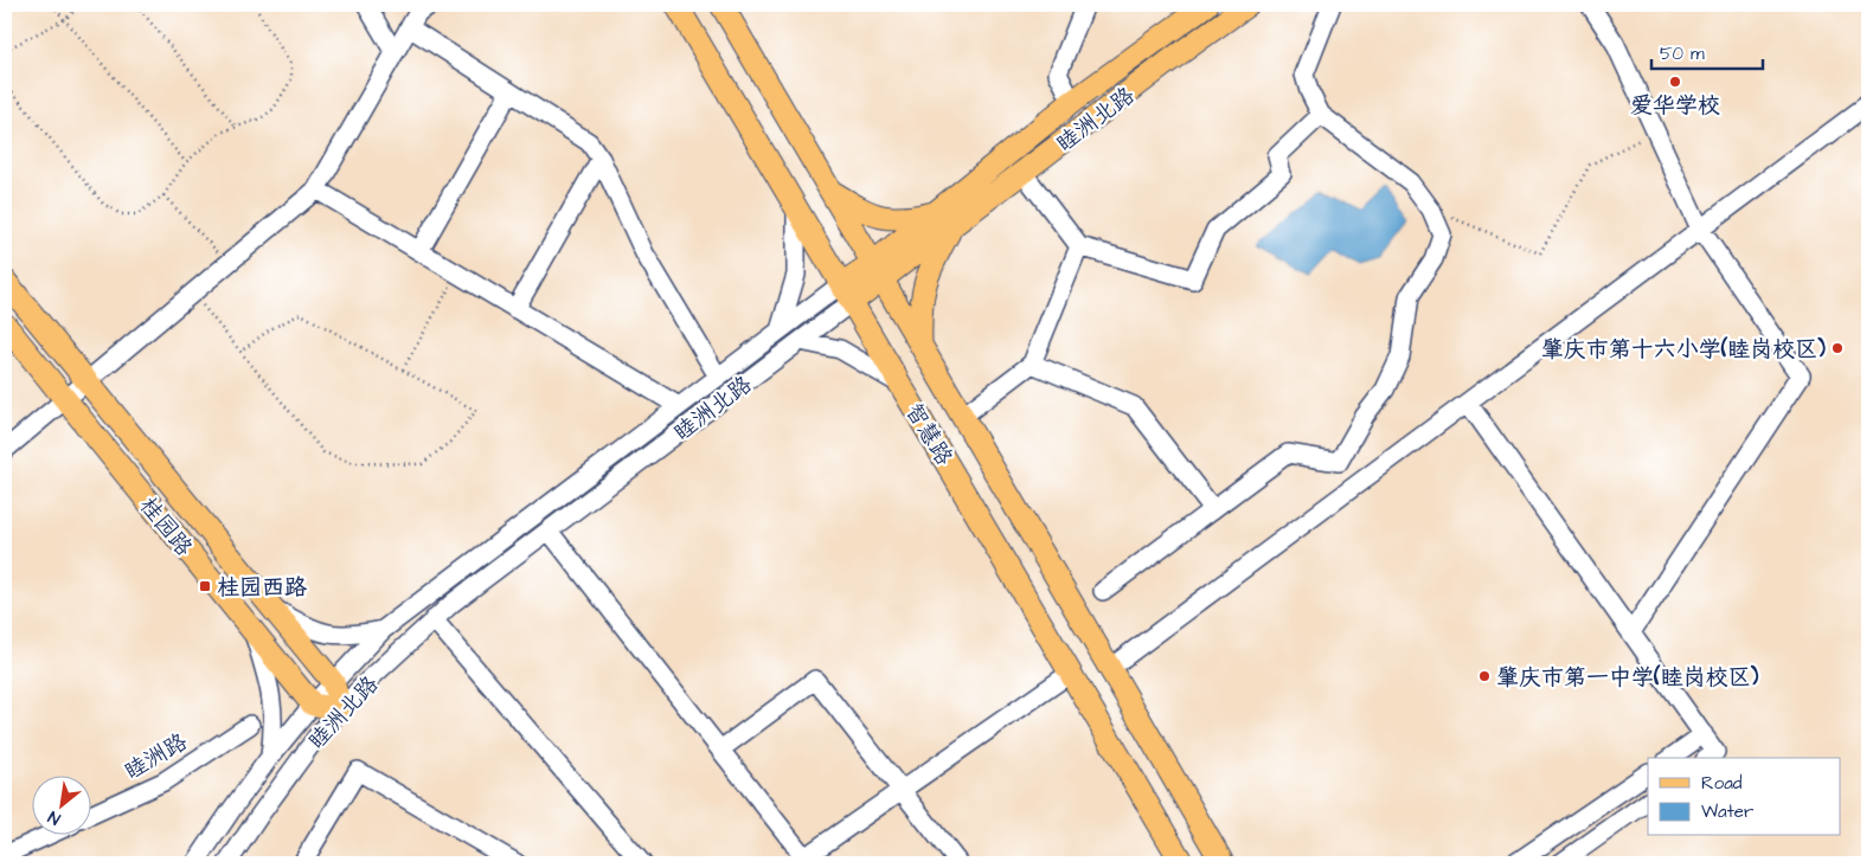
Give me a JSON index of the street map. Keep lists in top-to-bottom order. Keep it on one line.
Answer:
{"streets":{"main road":["睦洲北路","智慧路","桂园路"],"street":["睦洲路"]},"crossings":[["睦洲北路","智慧路"],["睦洲北路","桂园路"]],"places":{"other":["爱华学校","肇庆市第十六小学(睦岗校区)","肇庆市第一中学(睦岗校区)"],"transit":["桂园西路"]},"legend":["Road","Water"],"scale_bar":"50 m","north":"bottom left"}
